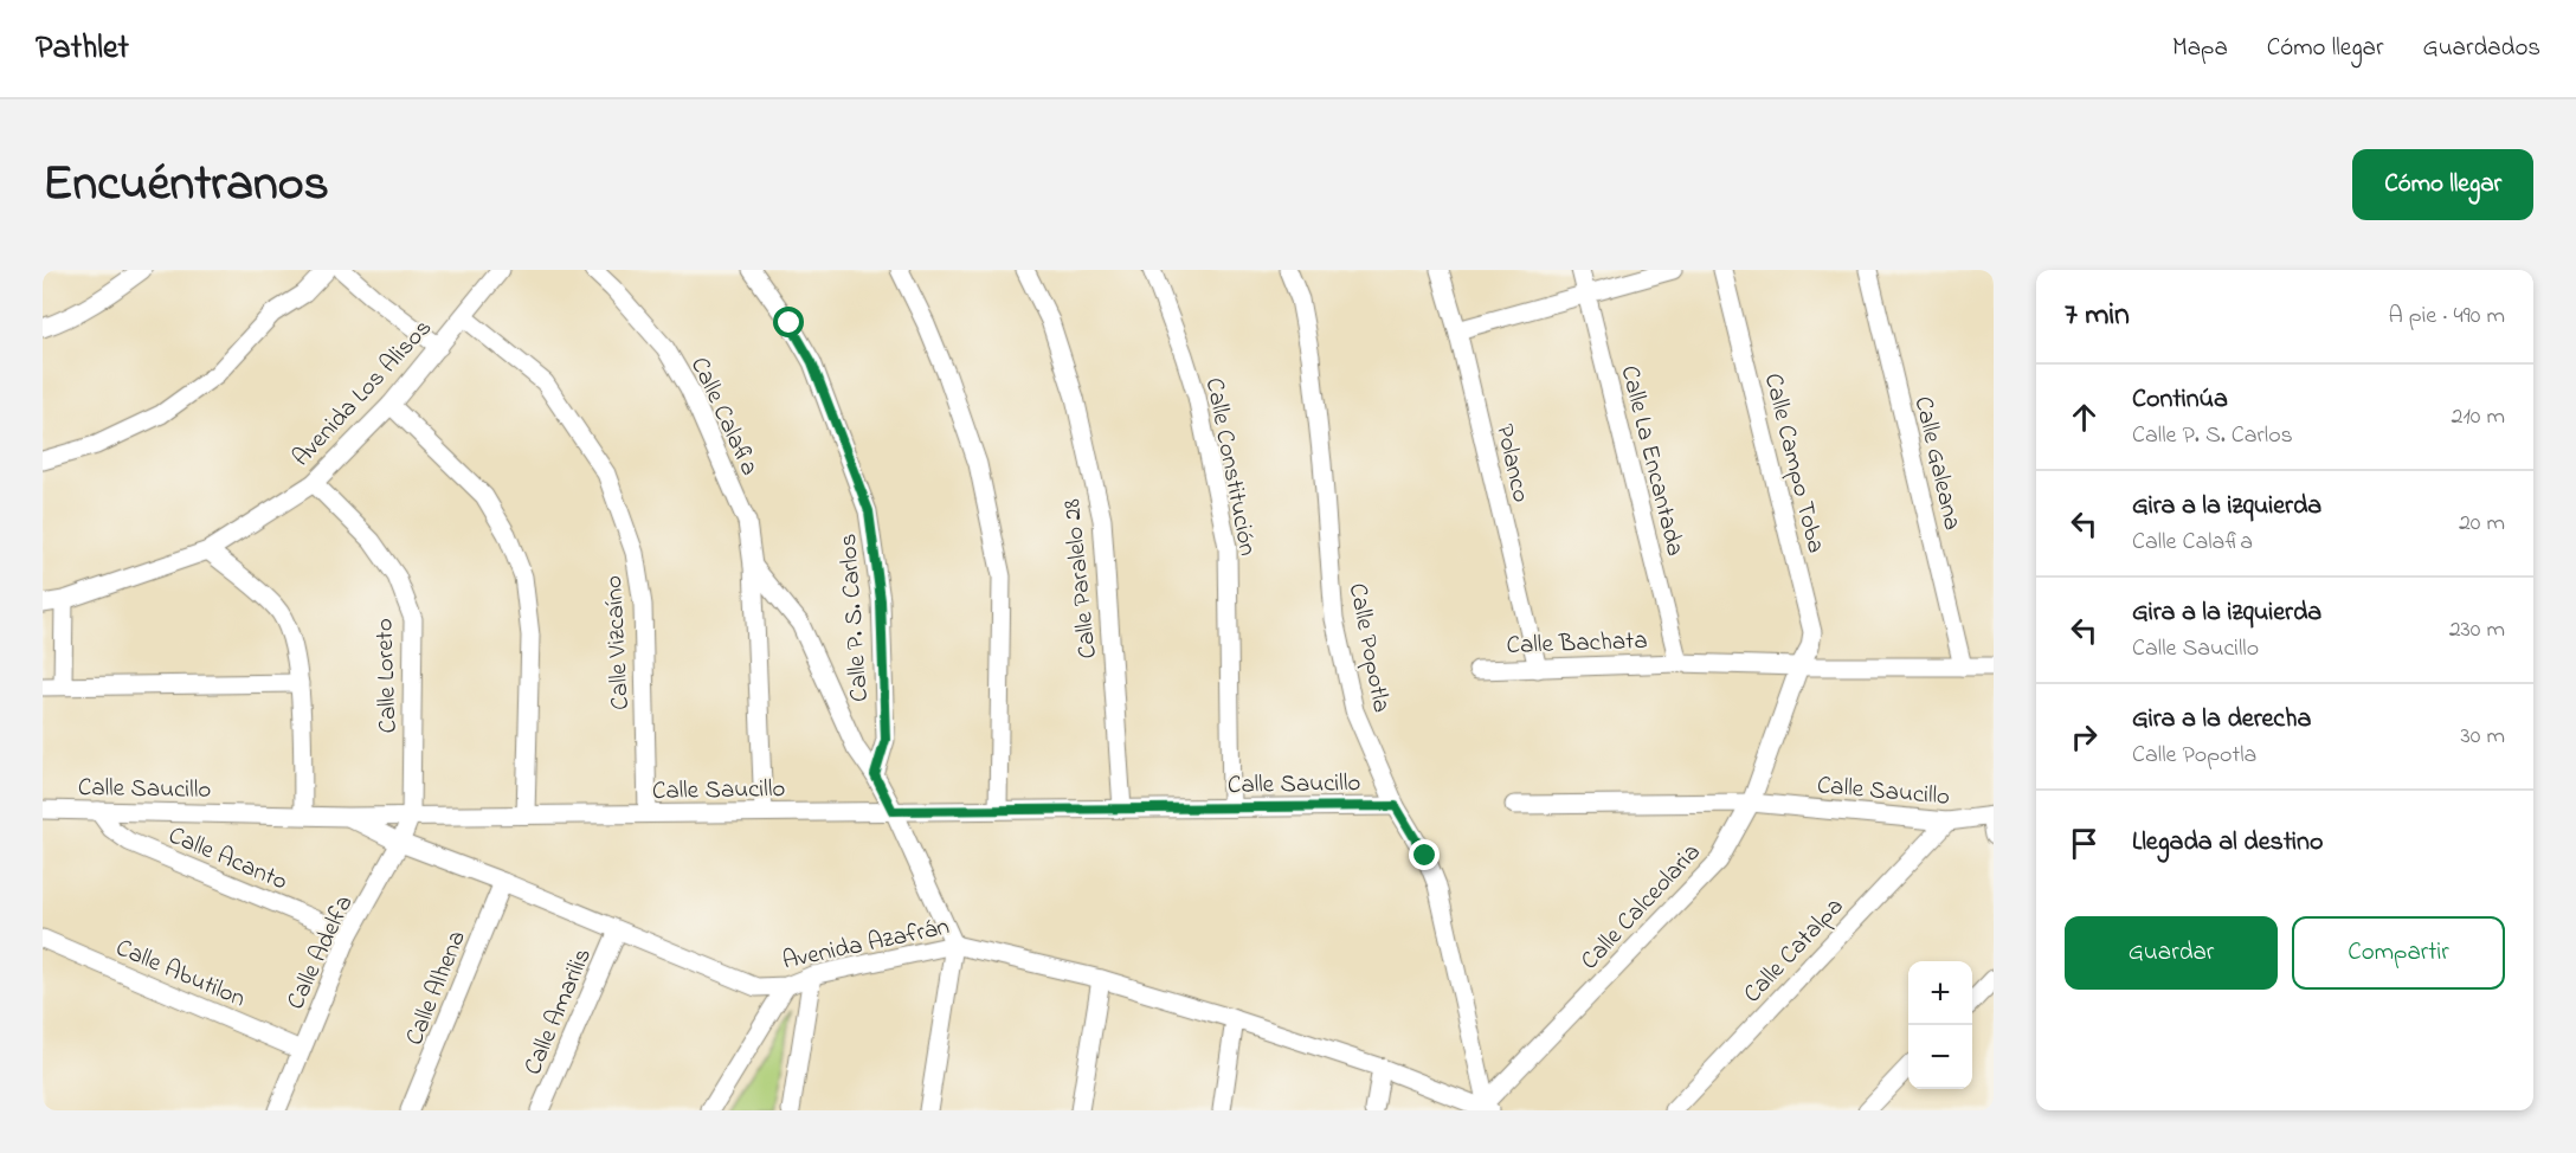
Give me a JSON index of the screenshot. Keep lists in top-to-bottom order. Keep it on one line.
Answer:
{"streets":{"street":["Avenida Los Alisos","Calle Calafia","Calle La Encantada","Polanco","Calle Campo Toba","Calle Galeana","Calle Constitución","Calle Paralelo 28","Calle P. S. Carlos","Calle Bachata","Calle Vizcaíno","Calle Popotla","Calle Loreto","Calle Saucillo","Calle Acanto","Calle Calceolaria","Avenida Azafrán","Calle Catalpa","Calle Adelfa","Calle Abutilon","Calle Alhena","Calle Amarilis"]},"crossings":[["Avenida Los Alisos","Calle Vizcaíno"],["Avenida Los Alisos","Calle Loreto"],["Calle Calafia","Calle Saucillo"],["Calle La Encantada","Calle Bachata"],["Polanco","Calle Bachata"],["Calle Campo Toba","Calle Calceolaria"],["Calle Constitución","Calle Saucillo"],["Calle Paralelo 28","Calle Saucillo"],["Calle Vizcaíno","Calle Saucillo"],["Calle Popotla","Calle Saucillo"],["Calle Popotla","Calle Calceolaria"],["Calle Popotla","Avenida Azafrán"],["Calle Loreto","Calle Saucillo"],["Calle Loreto","Calle Adelfa"],["Calle Saucillo","Calle Acanto"],["Calle Saucillo","Calle Calceolaria"],["Calle Saucillo","Avenida Azafrán"],["Calle Saucillo","Calle Catalpa"],["Calle Saucillo","Calle Adelfa"],["Calle Acanto","Calle Adelfa"],["Calle Calceolaria","Avenida Azafrán"],["Avenida Azafrán","Calle Adelfa"],["Avenida Azafrán","Calle Alhena"],["Avenida Azafrán","Calle Amarilis"],["Calle Adelfa","Calle Abutilon"]],"page":{"header":"Pathlet","nav":["Mapa","Cómo llegar","Guardados"],"title":"Encuéntranos","buttons":["Cómo llegar",["Guardar","Compartir"]],"heading":["7 min","A pie · 490 m"],"list":[["Continúa","Calle P. S. Carlos","210 m"],["Gira a la izquierda","Calle Calafia","20 m"],["Gira a la izquierda","Calle Saucillo","230 m"],["Gira a la derecha","Calle Popotla","30 m"],"Llegada al destino"],"map_buttons":["+","−"]}}
